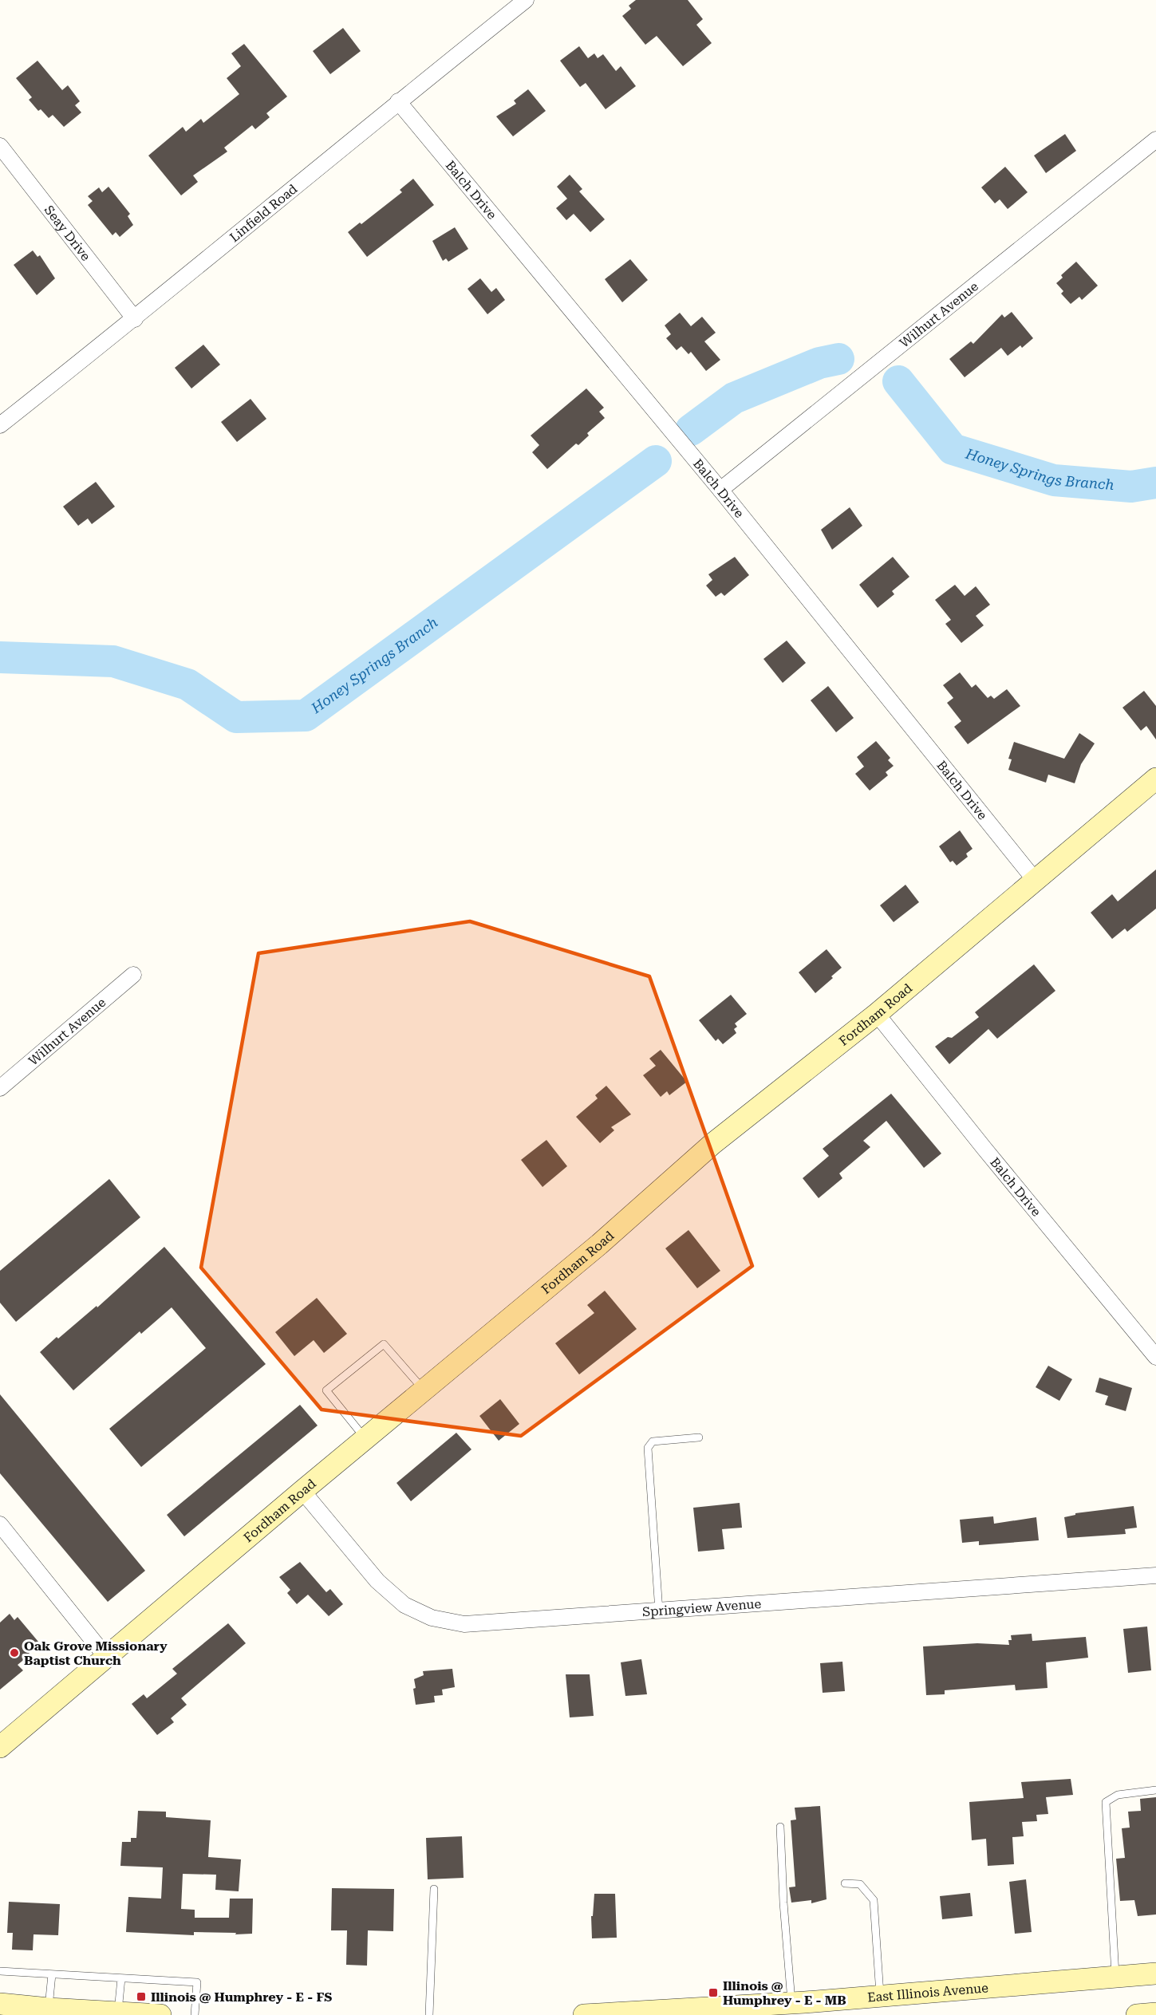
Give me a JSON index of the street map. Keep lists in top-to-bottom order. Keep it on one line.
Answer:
{"streets":{"street":["Balch Drive","Linfield Road","Seay Drive","Wilhurt Avenue","Fordham Road","Springview Avenue","East Illinois Avenue"]},"crossings":[["Balch Drive","Linfield Road"],["Balch Drive","Wilhurt Avenue"],["Balch Drive","Fordham Road"],["Linfield Road","Seay Drive"],["Fordham Road","Springview Avenue"]],"water":["Honey Springs Branch"],"places":{"other":["Oak Grove Missionary Baptist Church"],"transit":["Illinois @ Humphrey - E - MB","Illinois @ Humphrey - E - FS"]}}
